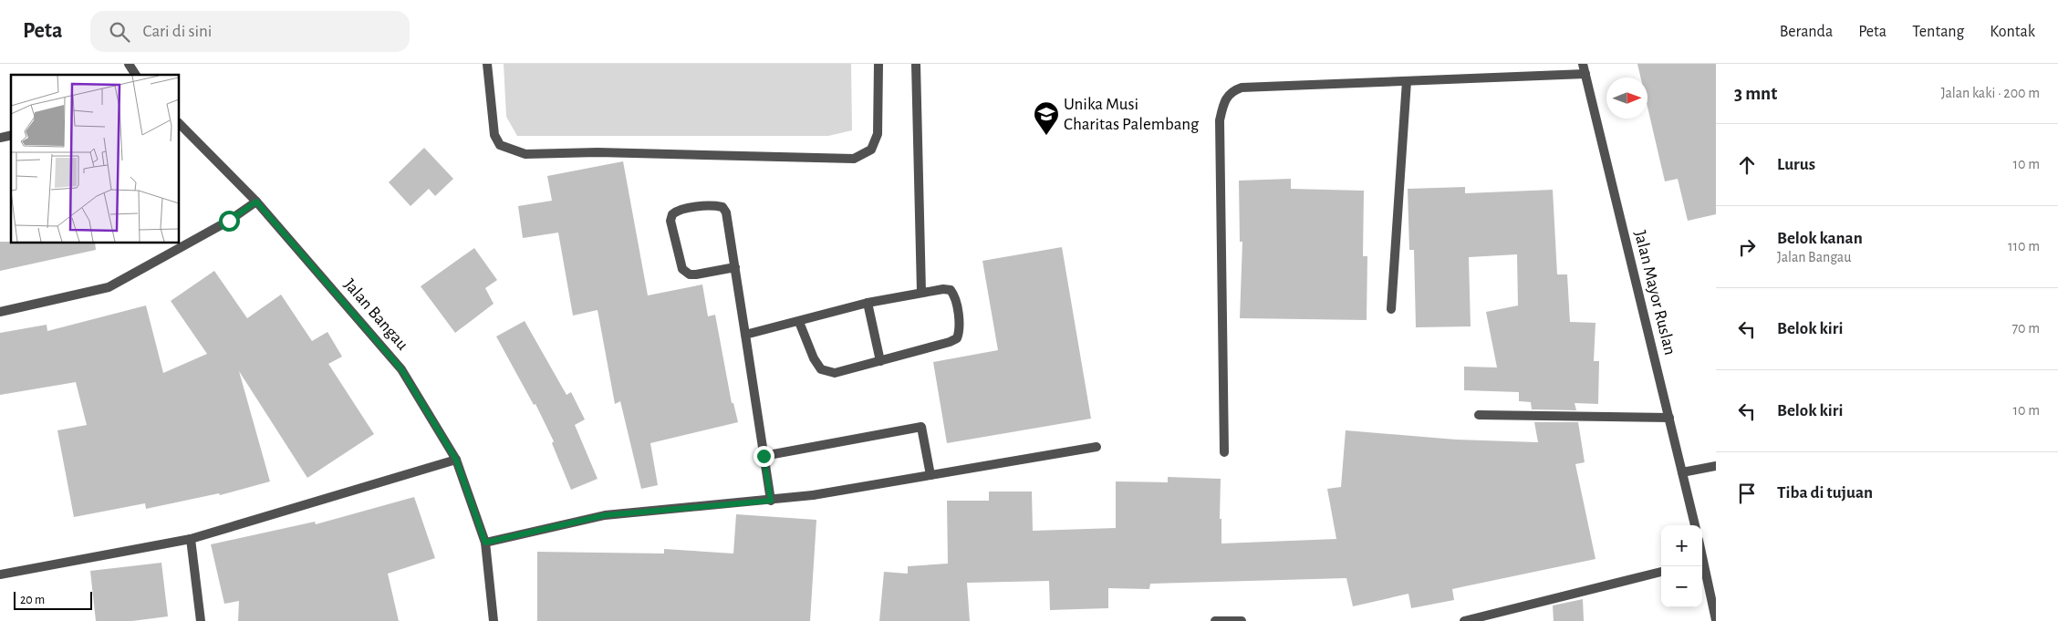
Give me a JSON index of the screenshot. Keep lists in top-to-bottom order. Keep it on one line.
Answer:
{"streets":{"street":["Jalan Mayor Ruslan","Jalan Bangau"]},"places":{"school or university":["Unika Musi Charitas Palembang"]},"scale_bar":"20 m","north":"right","page":{"header":"Peta","search":"Cari di sini","nav":["Beranda","Peta","Tentang","Kontak"],"heading":["3 mnt","Jalan kaki · 200 m"],"list":[["Lurus","10 m"],["Belok kanan","Jalan Bangau","110 m"],["Belok kiri","70 m"],["Belok kiri","10 m"],"Tiba di tujuan"],"map_buttons":["+","−"],"scale":"20 m"}}
